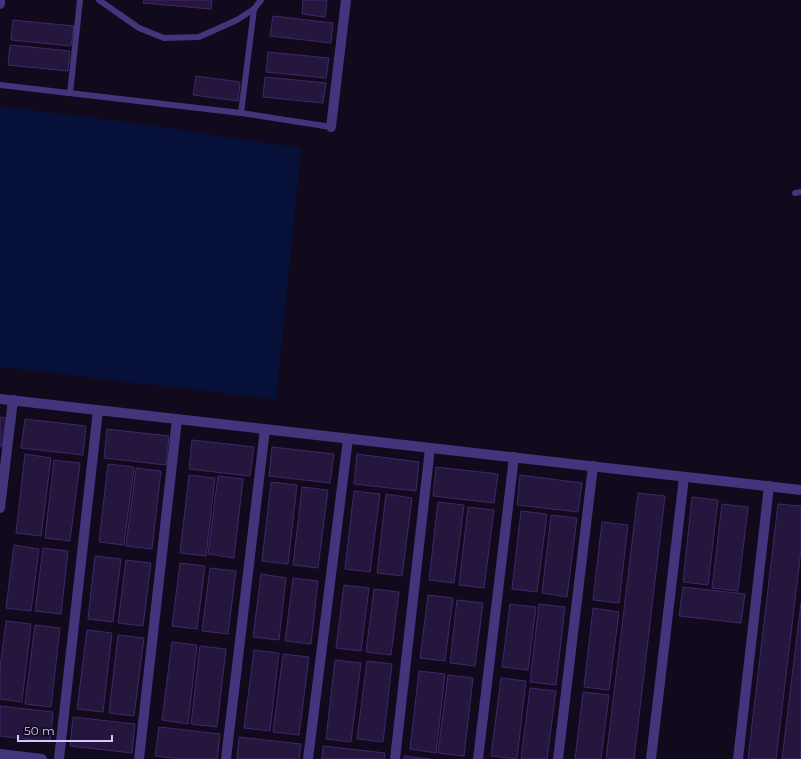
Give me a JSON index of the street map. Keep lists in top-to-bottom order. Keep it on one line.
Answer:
{"scale_bar":"50 m"}
